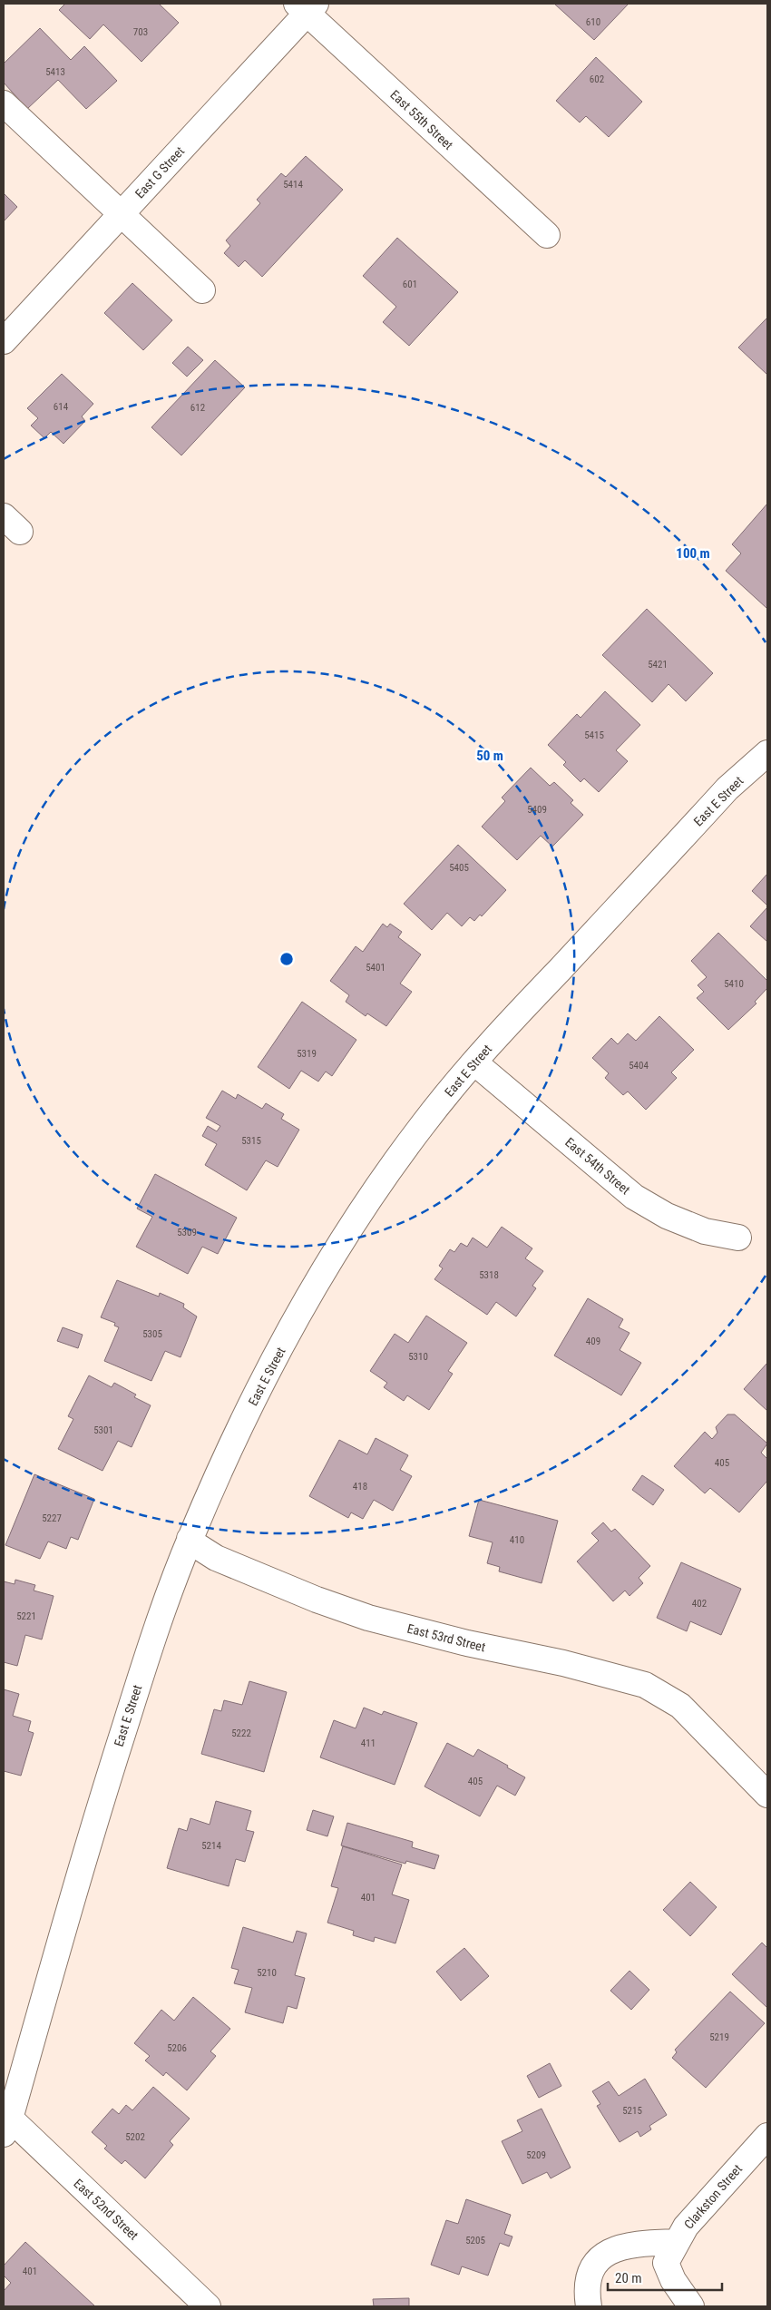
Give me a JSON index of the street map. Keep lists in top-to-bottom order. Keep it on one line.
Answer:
{"streets":{"street":["East 55th Street","East G Street","East E Street","East 54th Street","East 53rd Street","Clarkston Street","East 52nd Street"]},"crossings":[["East 55th Street","East G Street"],["East E Street","East 54th Street"],["East E Street","East 53rd Street"],["East E Street","East 52nd Street"]],"house_numbers":["610","703","5413","602","5414","601","614","612","5421","5415","5409","5405","5401","5410","5319","5404","5315","5309","5318","5305","409","5310","5301","405","418","5227","410","402","5221","5222","411","405","5214","401","5210","5219","5206","5215","5202","5209","5205","401"],"scale_bar":"20 m","rings":["100 m","50 m"]}
